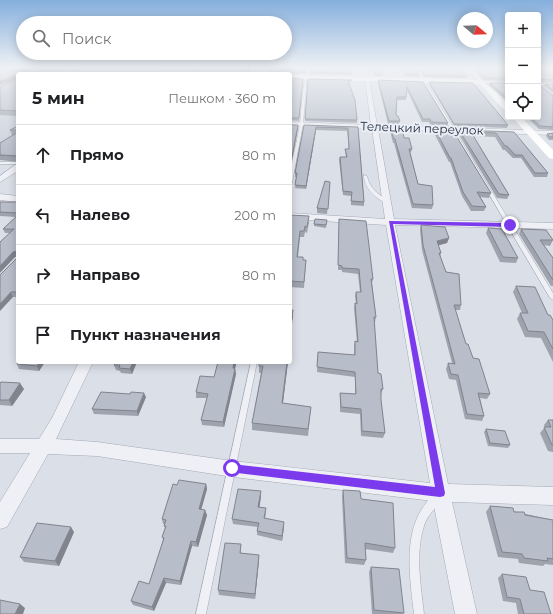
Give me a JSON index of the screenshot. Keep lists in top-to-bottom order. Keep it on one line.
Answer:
{"streets":{"street":["Телецкий переулок"]},"north":"right","page":{"map_buttons":["+","−"],"search":"Поиск","heading":["5 мин","Пешком · 360 m"],"list":[["Прямо","80 m"],["Налево","200 m"],["Направо","80 m"],"Пункт назначения"]}}
